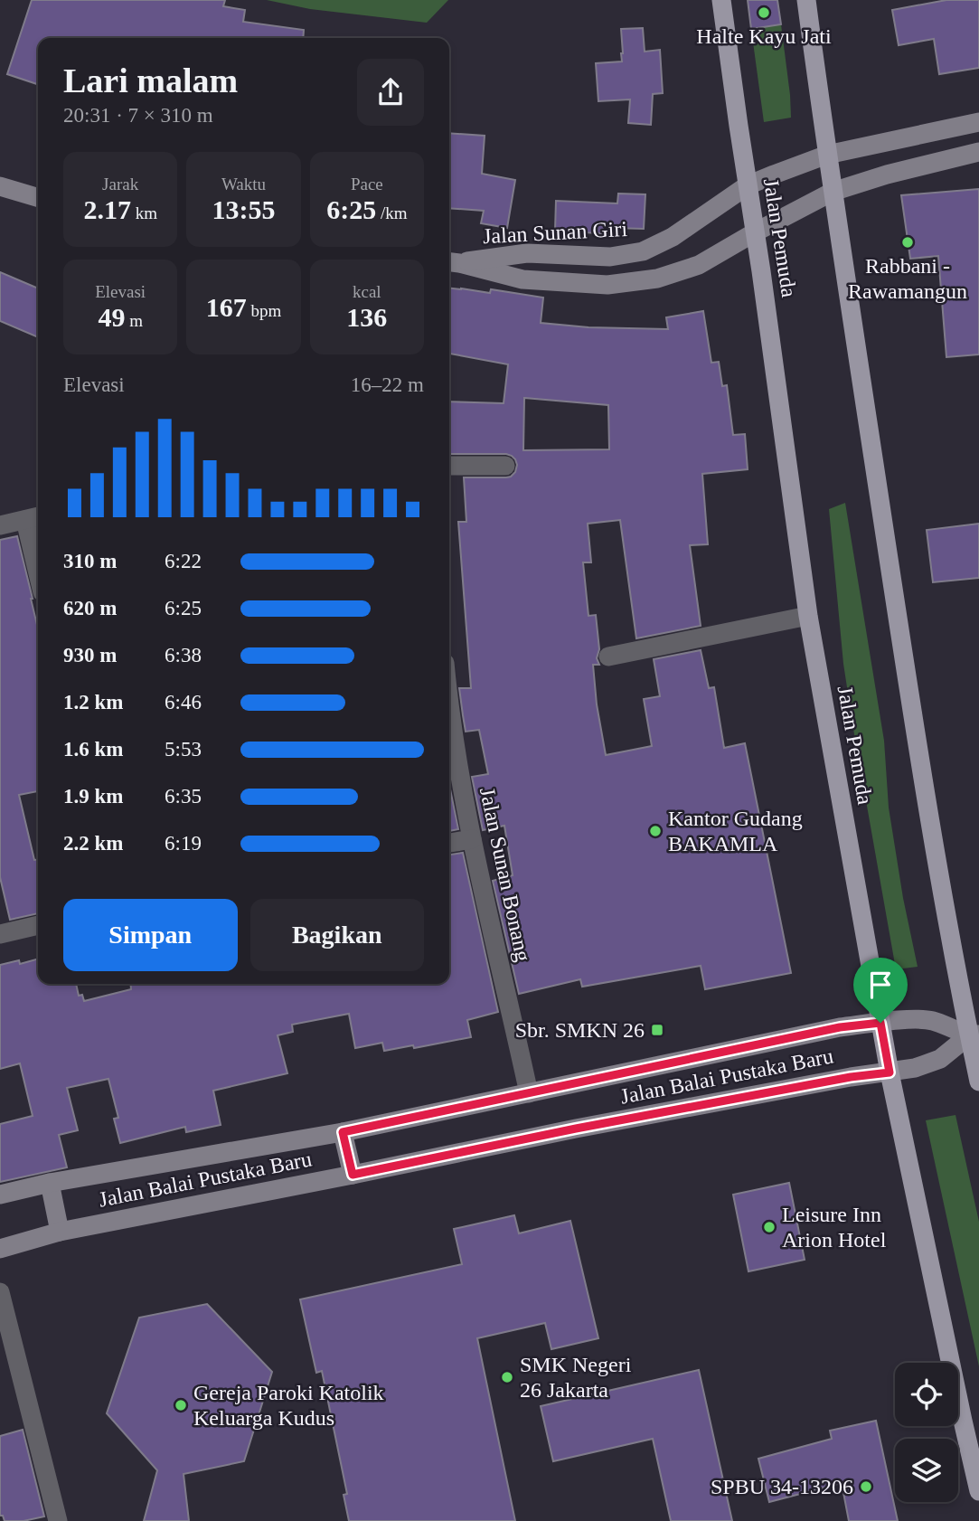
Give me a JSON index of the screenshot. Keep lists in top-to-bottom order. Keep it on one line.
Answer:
{"streets":{"main road":["Jalan Pemuda"],"street":["Jalan Sunan Giri","Jalan Sunan Bonang","Jalan Balai Pustaka Baru"]},"crossings":[["Jalan Sunan Giri","Jalan Pemuda"],["Jalan Pemuda","Jalan Balai Pustaka Baru"],["Jalan Sunan Bonang","Jalan Balai Pustaka Baru"]],"places":{"other":["Halte Kayu Jati","Rabbani - Rawamangun","Kantor Gudang BAKAMLA","Leisure Inn Arion Hotel","SMK Negeri 26 Jakarta","Gereja Paroki Katolik Keluarga Kudus","SPBU 34-13206"],"transit":["Sbr. SMKN 26"]},"page":{"heading":["Lari malam","20:31 · 7 × 310 m"],"stats":[["Jarak","2.17 km"],["Waktu","13:55"],["Pace","6:25 /km"],["Elevasi","49 m"],["167 bpm"],["kcal","136"]],"chart":["Elevasi","16–22 m"],"list":[{"name":"310 m","note":"6:22"},{"name":"620 m","note":"6:25"},{"name":"930 m","note":"6:38"},{"name":"1.2 km","note":"6:46"},{"name":"1.6 km","note":"5:53"},{"name":"1.9 km","note":"6:35"},{"name":"2.2 km","note":"6:19"}],"buttons":["Simpan","Bagikan"]}}
